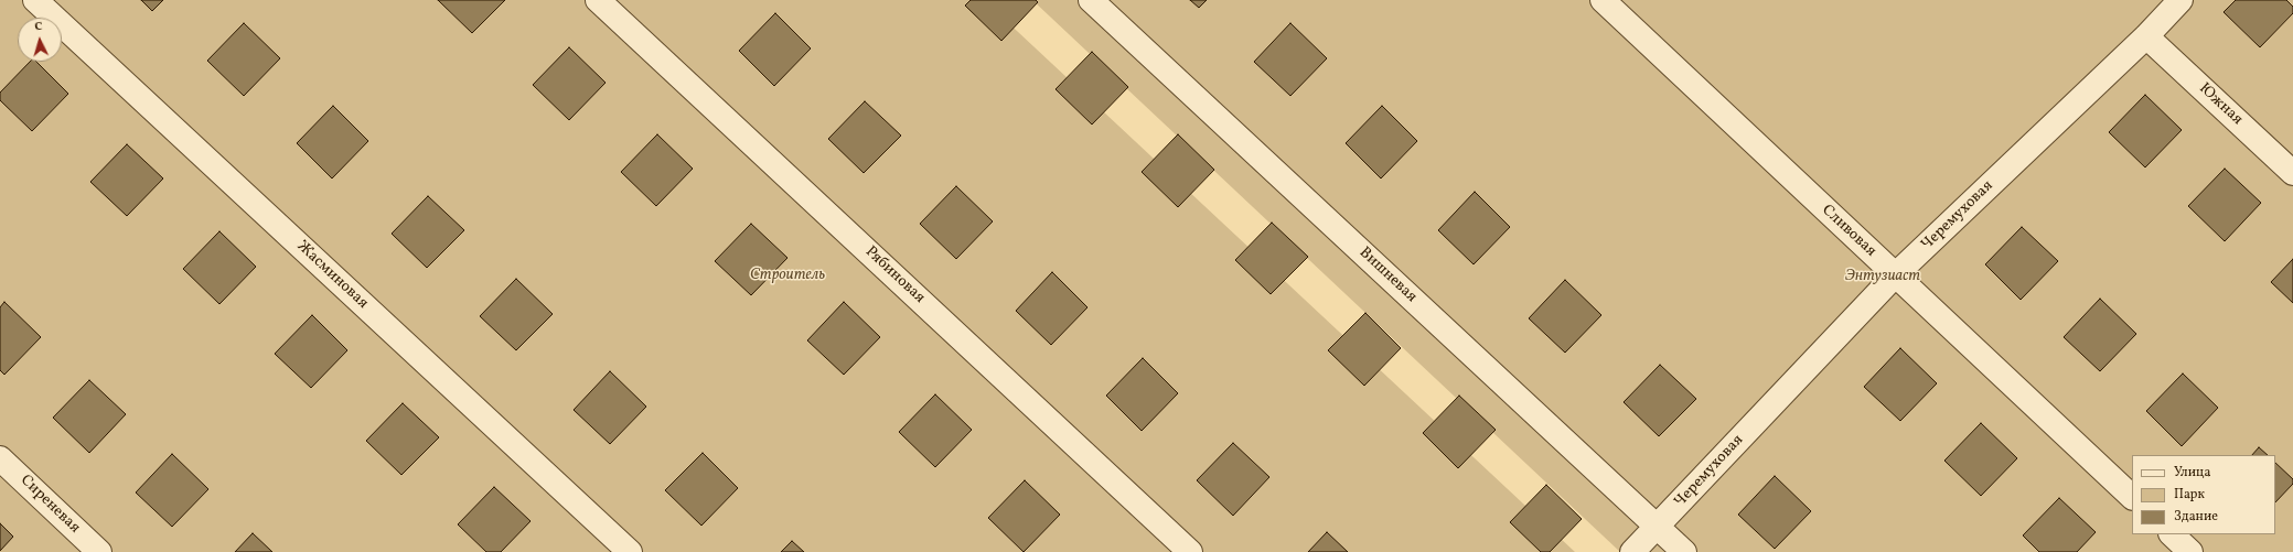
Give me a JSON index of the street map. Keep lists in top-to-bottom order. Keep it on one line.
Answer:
{"streets":{"street":["Южная","Черемуховая","Сливовая","Жасминовая","Рябиновая","Вишневая","Сиреневая"]},"crossings":[["Южная","Черемуховая"],["Черемуховая","Сливовая"],["Черемуховая","Вишневая"]],"parks":["Строитель","Энтузиаст"],"legend":["Улица","Парк","Здание"],"north":"top"}
